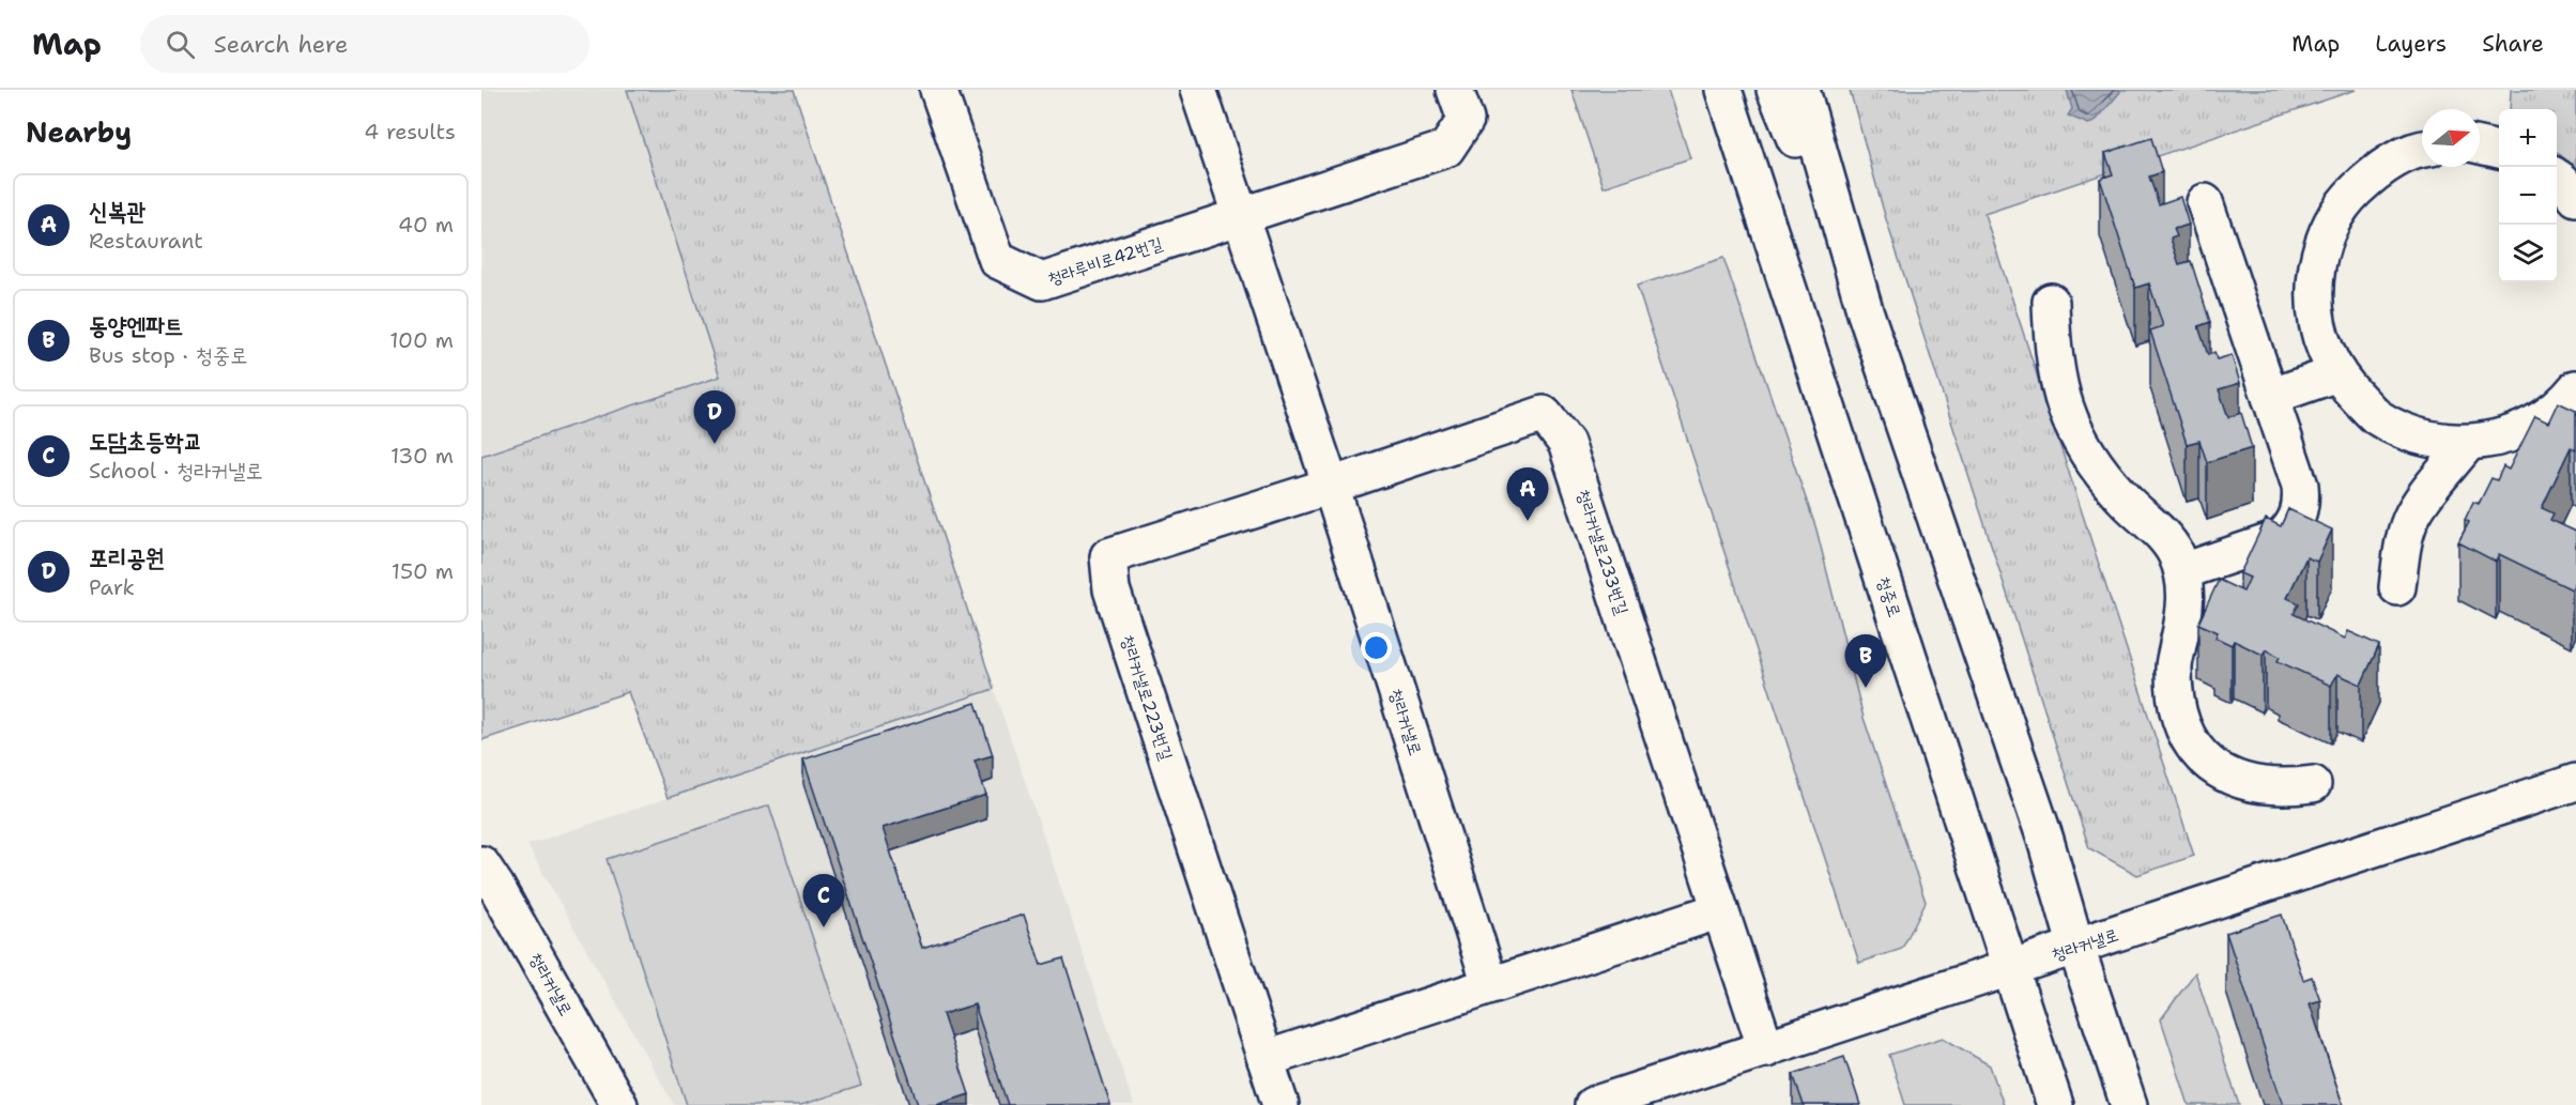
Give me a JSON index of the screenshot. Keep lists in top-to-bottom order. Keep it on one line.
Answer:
{"streets":{"street":["청라루비로42번길","청라커낼로233번길","청중로","청라커낼로223번길","청라커낼로"]},"crossings":[["청라루비로42번길","청라커낼로"],["청라커낼로233번길","청라커낼로223번길"],["청라커낼로233번길","청라커낼로"],["청중로","청라커낼로"],["청라커낼로223번길","청라커낼로"]],"north":"right","page":{"header":"Map","search":"Search here","nav":["Map","Layers","Share"],"heading":["Nearby","4 results"],"map_buttons":["+","−"],"list":[{"mark":"A","name":"신복관","note":"Restaurant","value":"40 m"},{"mark":"B","name":"동양엔파트","note":"Bus stop · 청중로","value":"100 m"},{"mark":"C","name":"도담초등학교","note":"School · 청라커낼로","value":"130 m"},{"mark":"D","name":"포리공원","note":"Park","value":"150 m"}],"pins":["D","A","B","C"]}}
